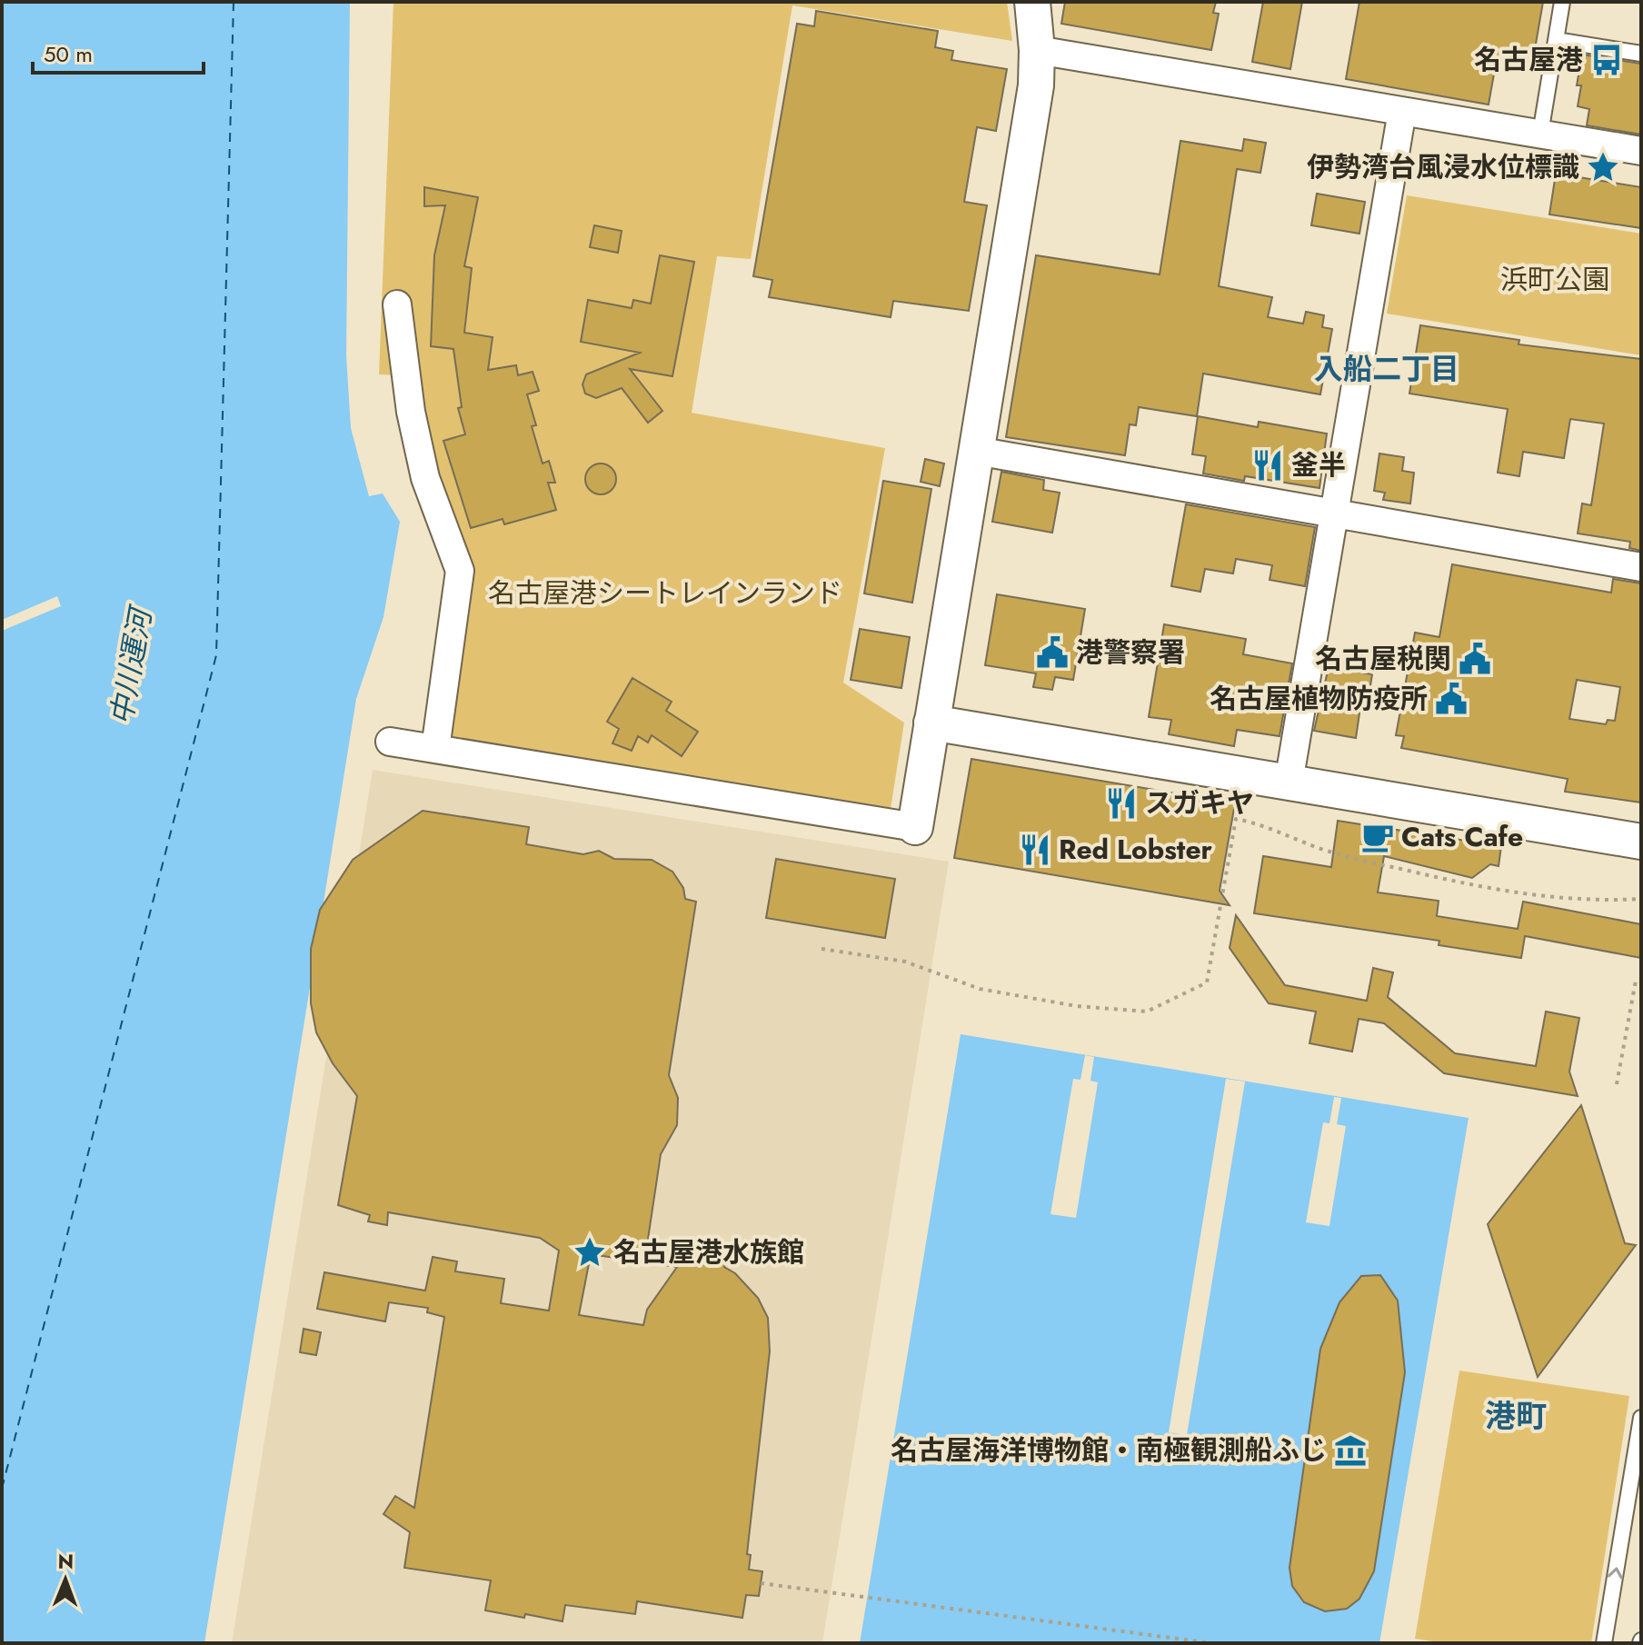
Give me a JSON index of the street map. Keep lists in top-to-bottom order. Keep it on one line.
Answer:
{"districts":["入船二丁目","港町"],"water":["中川運河"],"parks":["浜町公園","名古屋港シートレインランド"],"places":{"bus stop":["名古屋港"],"place":["伊勢湾台風浸水位標識","名古屋港水族館"],"restaurant":["釜半","スガキヤ","Red Lobster"],"public building":["港警察署","名古屋税関","名古屋植物防疫所"],"cafe":["Cats Cafe"],"museum":["名古屋海洋博物館・南極観測船ふじ"]},"scale_bar":"50 m","north":"top"}
